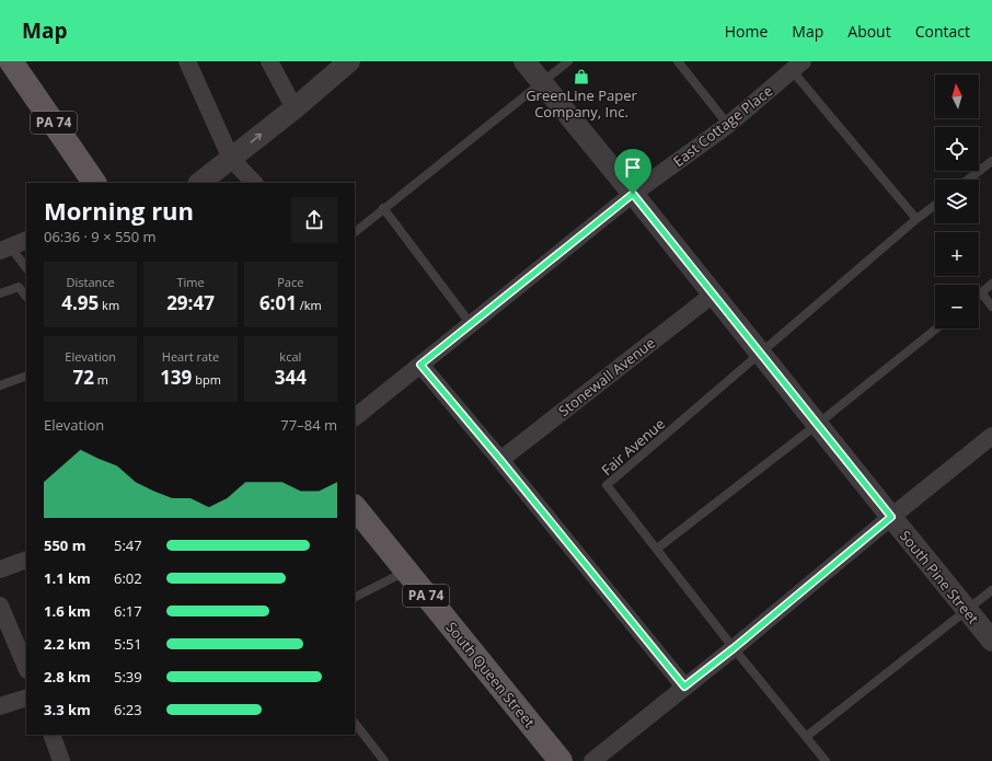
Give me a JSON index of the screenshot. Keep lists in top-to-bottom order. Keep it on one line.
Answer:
{"streets":{"main road":["PA 74","South Queen Street"],"street":["East Cottage Place","Stonewall Avenue","South Pine Street"],"lane":["Fair Avenue"]},"crossings":[["East Cottage Place","South Pine Street"],["Stonewall Avenue","South Pine Street"],["Fair Avenue","South Pine Street"]],"places":{"shop":["GreenLine Paper Company, Inc."]},"north":"top","page":{"header":"Map","nav":["Home","Map","About","Contact"],"map_buttons":["+","−"],"heading":["Morning run","06:36 · 9 × 550 m"],"stats":[["Distance","4.95 km"],["Time","29:47"],["Pace","6:01 /km"],["Elevation","72 m"],["Heart rate","139 bpm"],["kcal","344"]],"chart":["Elevation","77–84 m"],"list":[{"name":"550 m","note":"5:47"},{"name":"1.1 km","note":"6:02"},{"name":"1.6 km","note":"6:17"},{"name":"2.2 km","note":"5:51"},{"name":"2.8 km","note":"5:39"},{"name":"3.3 km","note":"6:23"}]}}
